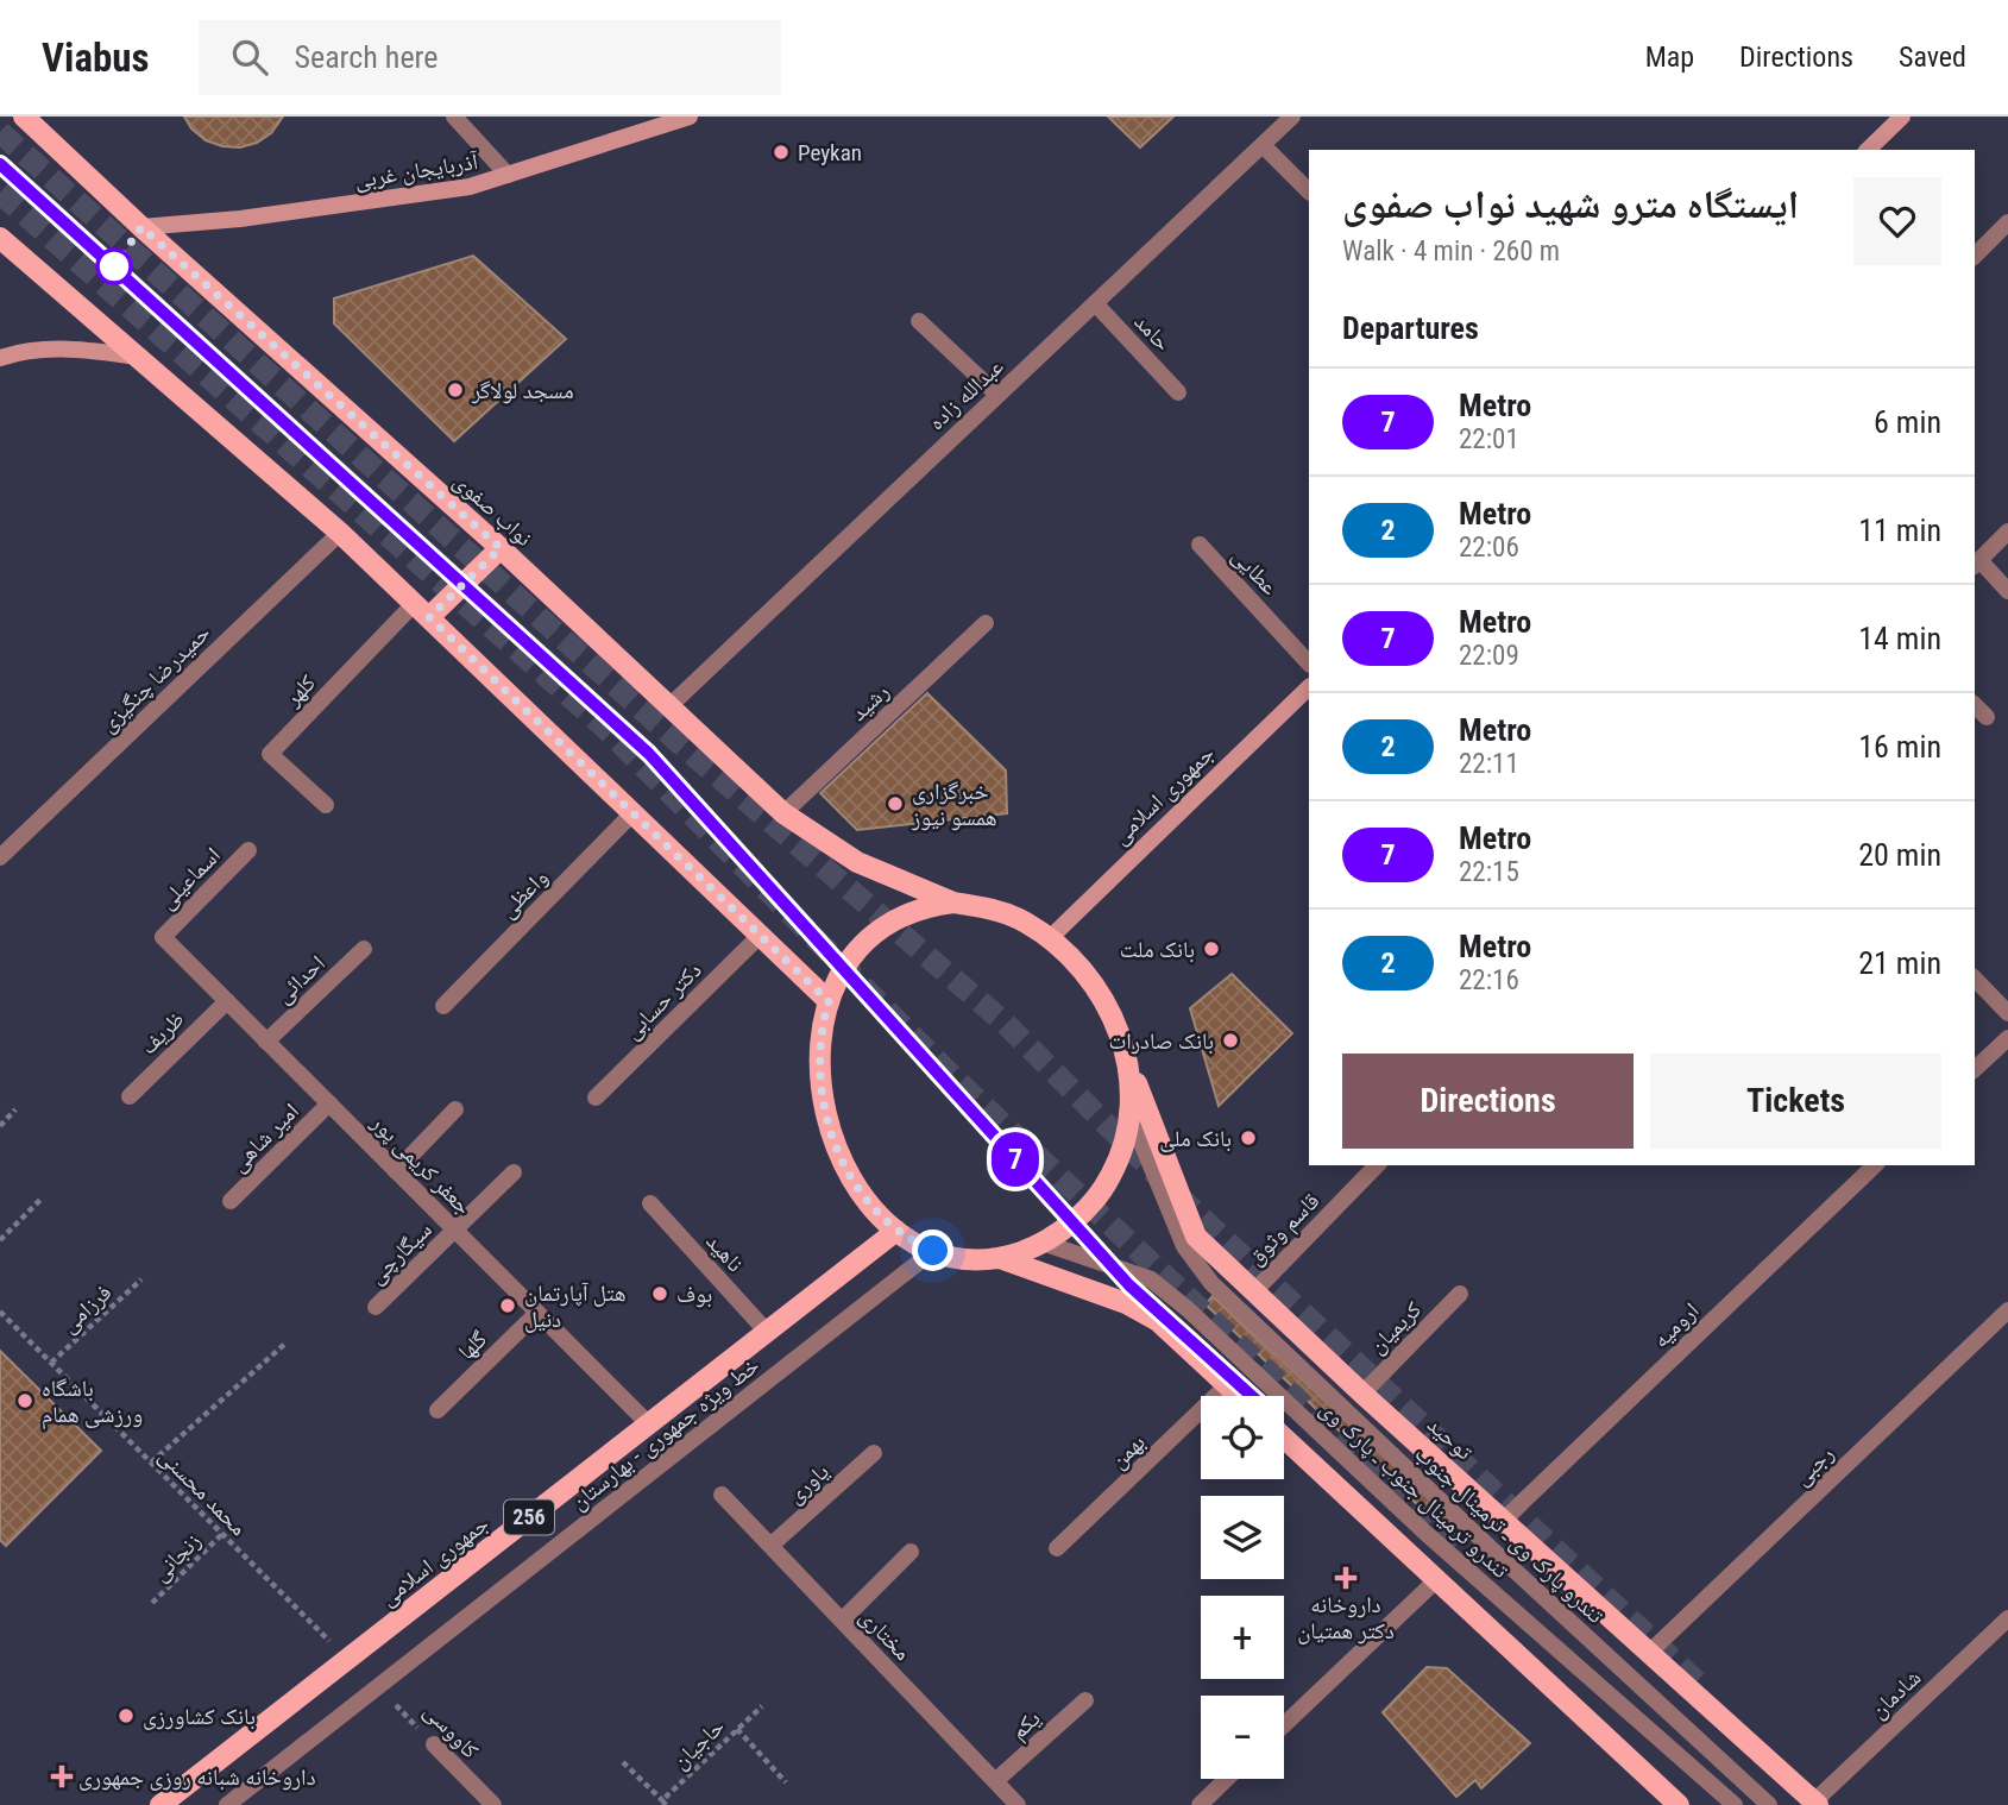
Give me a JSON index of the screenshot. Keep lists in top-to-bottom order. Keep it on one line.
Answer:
{"streets":{"main road":["آذربایجان غربی","نواب صفوی","جمهوری اسلامی","توحید","256"],"street":["حامد","عبدالله زاده","عطایی","حمیدرضا چنگیزی","کلهر","رشید","اسماعیلی","واعظی","احدائی","دکتر حسابی","ظریف","امیر شاهی","جعفر کریمی پور","قاسم وثوق","سیگارچی","ناهید","ارومیه","کریمیان","گلها","خط ویژه جمهوری - بهارستان","بهمن","رجبی","یاوری","تندرو ترمینال جنوب ـ پارک وی","تندرو پارک وی ـ ترمینال جنوب","مختاری","شادمان","یکم","کاووسی"],"path":["فرزامی","محمد محسنی","زنجانی","حاجیان"]},"crossings":[["آذربایجان غربی","نواب صفوی"],["حامد","عبدالله زاده"],["عبدالله زاده","نواب صفوی"],["نواب صفوی","رشید"],["جمهوری اسلامی","جعفر کریمی پور"],["جمهوری اسلامی","ناهید"],["جمهوری اسلامی","محمد محسنی"],["اسماعیلی","جعفر کریمی پور"],["احدائی","جعفر کریمی پور"],["ظریف","جعفر کریمی پور"],["امیر شاهی","جعفر کریمی پور"],["جعفر کریمی پور","سیگارچی"],["جعفر کریمی پور","گلها"],["قاسم وثوق","توحید"],["فرزامی","محمد محسنی"],["ارومیه","توحید"],["کریمیان","توحید"],["خط ویژه جمهوری - بهارستان","کاووسی"],["توحید","رجبی"],["توحید","شادمان"],["یاوری","مختاری"],["محمد محسنی","زنجانی"],["مختاری","یکم"]],"places":{"other":["Peykan","مسجد لولاگر","خبرگزاری همسو نیوز","بانک ملت","بانک صادرات","بانک ملی","بوف","هتل آپارتمان دنیل","باشگاه ورزشی همام","بانک کشاورزی"],"health":["داروخانه دکتر همتیان","داروخانه شبانه روزی جمهوری"]},"lines":["metro line 7"],"page":{"header":"Viabus","search":"Search here","nav":["Map","Directions","Saved"],"on_map":"7","heading":[["ایستگاه مترو شهید نواب صفوی","Walk · 4 min · 260 m"],"Departures"],"list":[{"mark":"7","name":"Metro","note":"22:01","value":"6 min"},{"mark":"2","name":"Metro","note":"22:06","value":"11 min"},{"mark":"7","name":"Metro","note":"22:09","value":"14 min"},{"mark":"2","name":"Metro","note":"22:11","value":"16 min"},{"mark":"7","name":"Metro","note":"22:15","value":"20 min"},{"mark":"2","name":"Metro","note":"22:16","value":"21 min"}],"buttons":["Directions","Tickets"],"map_buttons":["+","−"]}}
